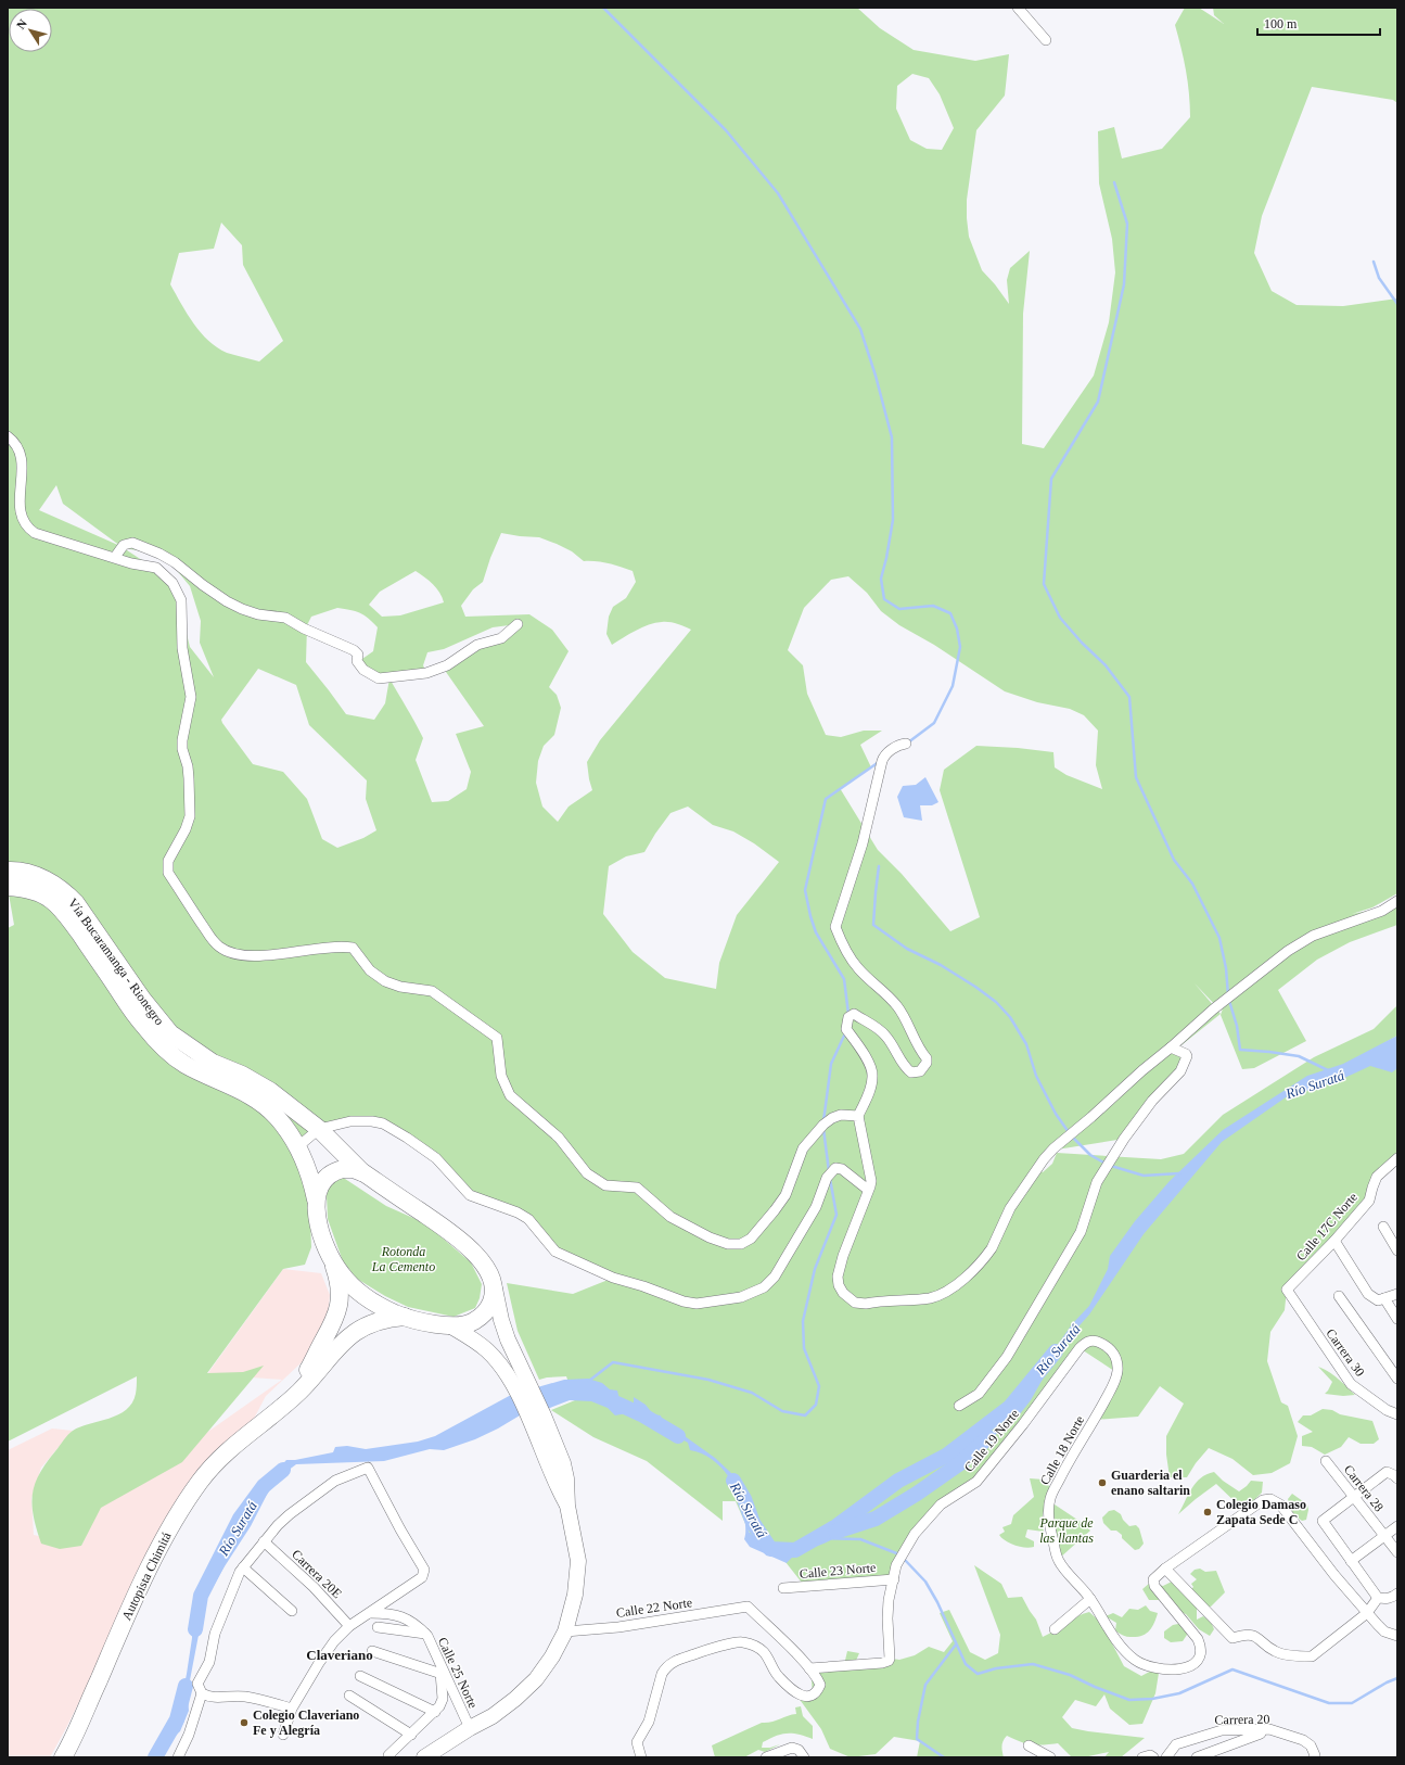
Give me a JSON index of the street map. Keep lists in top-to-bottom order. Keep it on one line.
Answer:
{"streets":{"highway":["Vía Bucaramanga - Rionegro","Autopista Chimitá"],"street":["Calle 17C Norte","Carrera 30","Calle 19 Norte","Calle 18 Norte","Carrera 28","Calle 23 Norte","Carrera 20E","Calle 22 Norte","Calle 25 Norte","Carrera 20"]},"crossings":[["Calle 17C Norte","Carrera 30"],["Calle 19 Norte","Calle 18 Norte"],["Calle 19 Norte","Calle 23 Norte"],["Calle 19 Norte","Calle 22 Norte"]],"districts":["Claveriano"],"water":["Río Suratá"],"parks":["Rotonda La Cemento","Parque de las llantas"],"places":["Guarderia el enano saltarin","Colegio Damaso Zapata Sede C","Colegio Claveriano Fe y Alegría"],"scale_bar":"100 m","north":"top left"}
